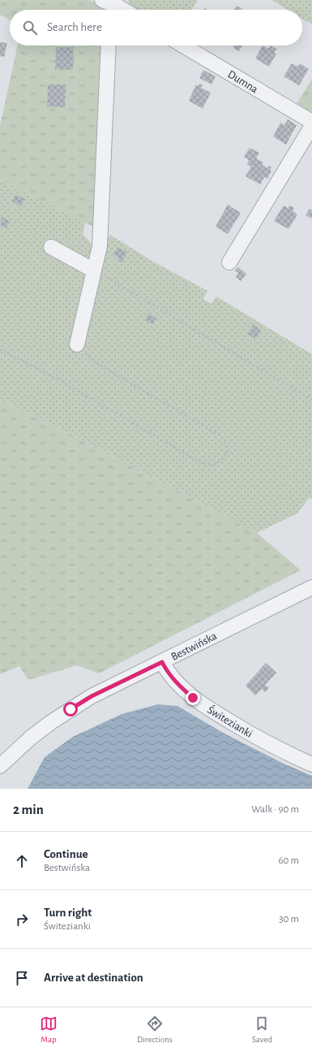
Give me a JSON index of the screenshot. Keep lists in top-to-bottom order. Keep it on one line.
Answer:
{"streets":{"street":["Dumna","Bestwińska","Świtezianki"]},"crossings":[["Bestwińska","Świtezianki"]],"page":{"search":"Search here","heading":["2 min","Walk · 90 m"],"list":[["Continue","Bestwińska","60 m"],["Turn right","Świtezianki","30 m"],"Arrive at destination"],"nav":["Map","Directions","Saved"]}}
